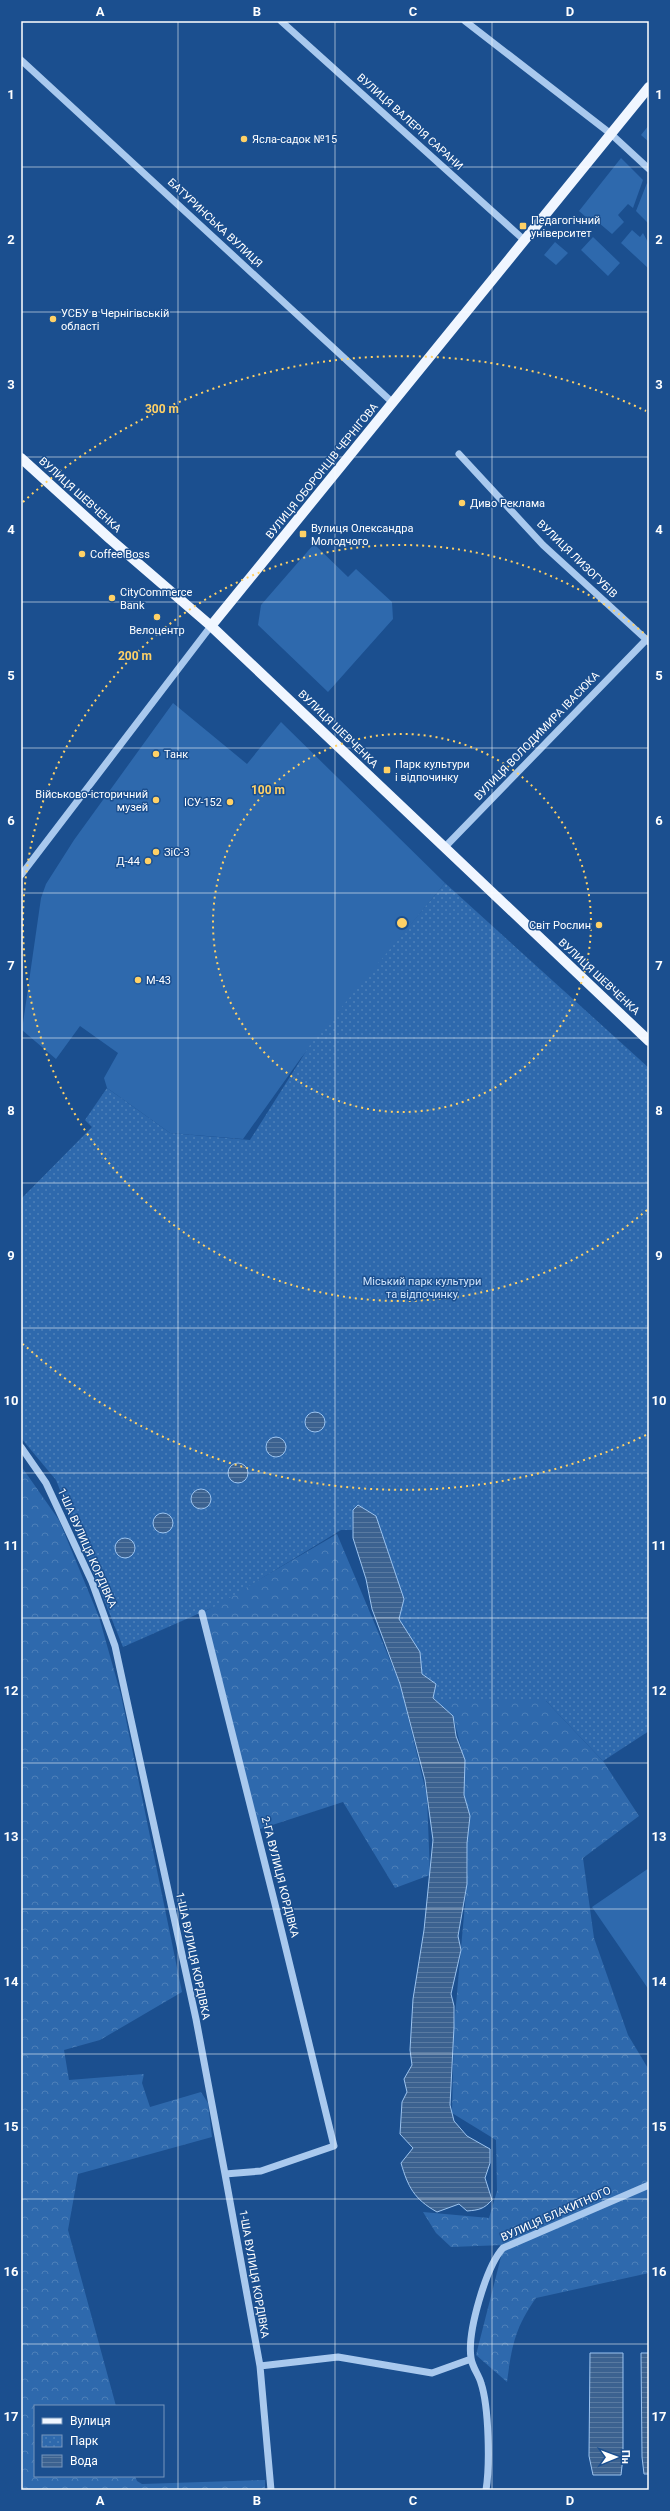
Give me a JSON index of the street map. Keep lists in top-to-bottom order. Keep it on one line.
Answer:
{"streets":{"main road":["ВУЛИЦЯ ОБОРОНЦІВ ЧЕРНІГОВА","ВУЛИЦЯ ШЕВЧЕНКА"],"street":["ВУЛИЦЯ ВАЛЕРІЯ САРАНИ","БАТУРИНСЬКА ВУЛИЦЯ","ВУЛИЦЯ ЛИЗОГУБІВ","ВУЛИЦЯ ВОЛОДИМИРА ІВАСЮКА","1-ША ВУЛИЦЯ КОРДІВКА","2-ГА ВУЛИЦЯ КОРДІВКА","ВУЛИЦЯ БЛАКИТНОГО"]},"crossings":[["ВУЛИЦЯ ВАЛЕРІЯ САРАНИ","ВУЛИЦЯ ОБОРОНЦІВ ЧЕРНІГОВА"],["БАТУРИНСЬКА ВУЛИЦЯ","ВУЛИЦЯ ОБОРОНЦІВ ЧЕРНІГОВА"],["ВУЛИЦЯ ОБОРОНЦІВ ЧЕРНІГОВА","ВУЛИЦЯ ШЕВЧЕНКА"],["ВУЛИЦЯ ШЕВЧЕНКА","ВУЛИЦЯ ВОЛОДИМИРА ІВАСЮКА"],["ВУЛИЦЯ ЛИЗОГУБІВ","ВУЛИЦЯ ВОЛОДИМИРА ІВАСЮКА"],["1-ША ВУЛИЦЯ КОРДІВКА","2-ГА ВУЛИЦЯ КОРДІВКА"]],"parks":["Міський парк культури та відпочинку"],"places":{"other":["Ясла-садок №15","УСБУ в Чернігівській області","Диво Реклама","Coffee Boss","CityCommerce Bank","Велоцентр","Танк","Військово-історичний музей","ІСУ-152","ЗіС-3","Д-44","Світ Рослин","М-43"],"transit":["Педагогічний університет","Вулиця Олександра Молодчого","Парк культури і відпочинку"]},"legend":["Вулиця","Парк","Вода"],"north":"right","grid":{"columns":["A","B","C","D"],"rows":["1","2","3","4","5","6","7","8","9","10","11","12","13","14","15","16","17"]},"rings":["300 m","200 m","100 m"]}
